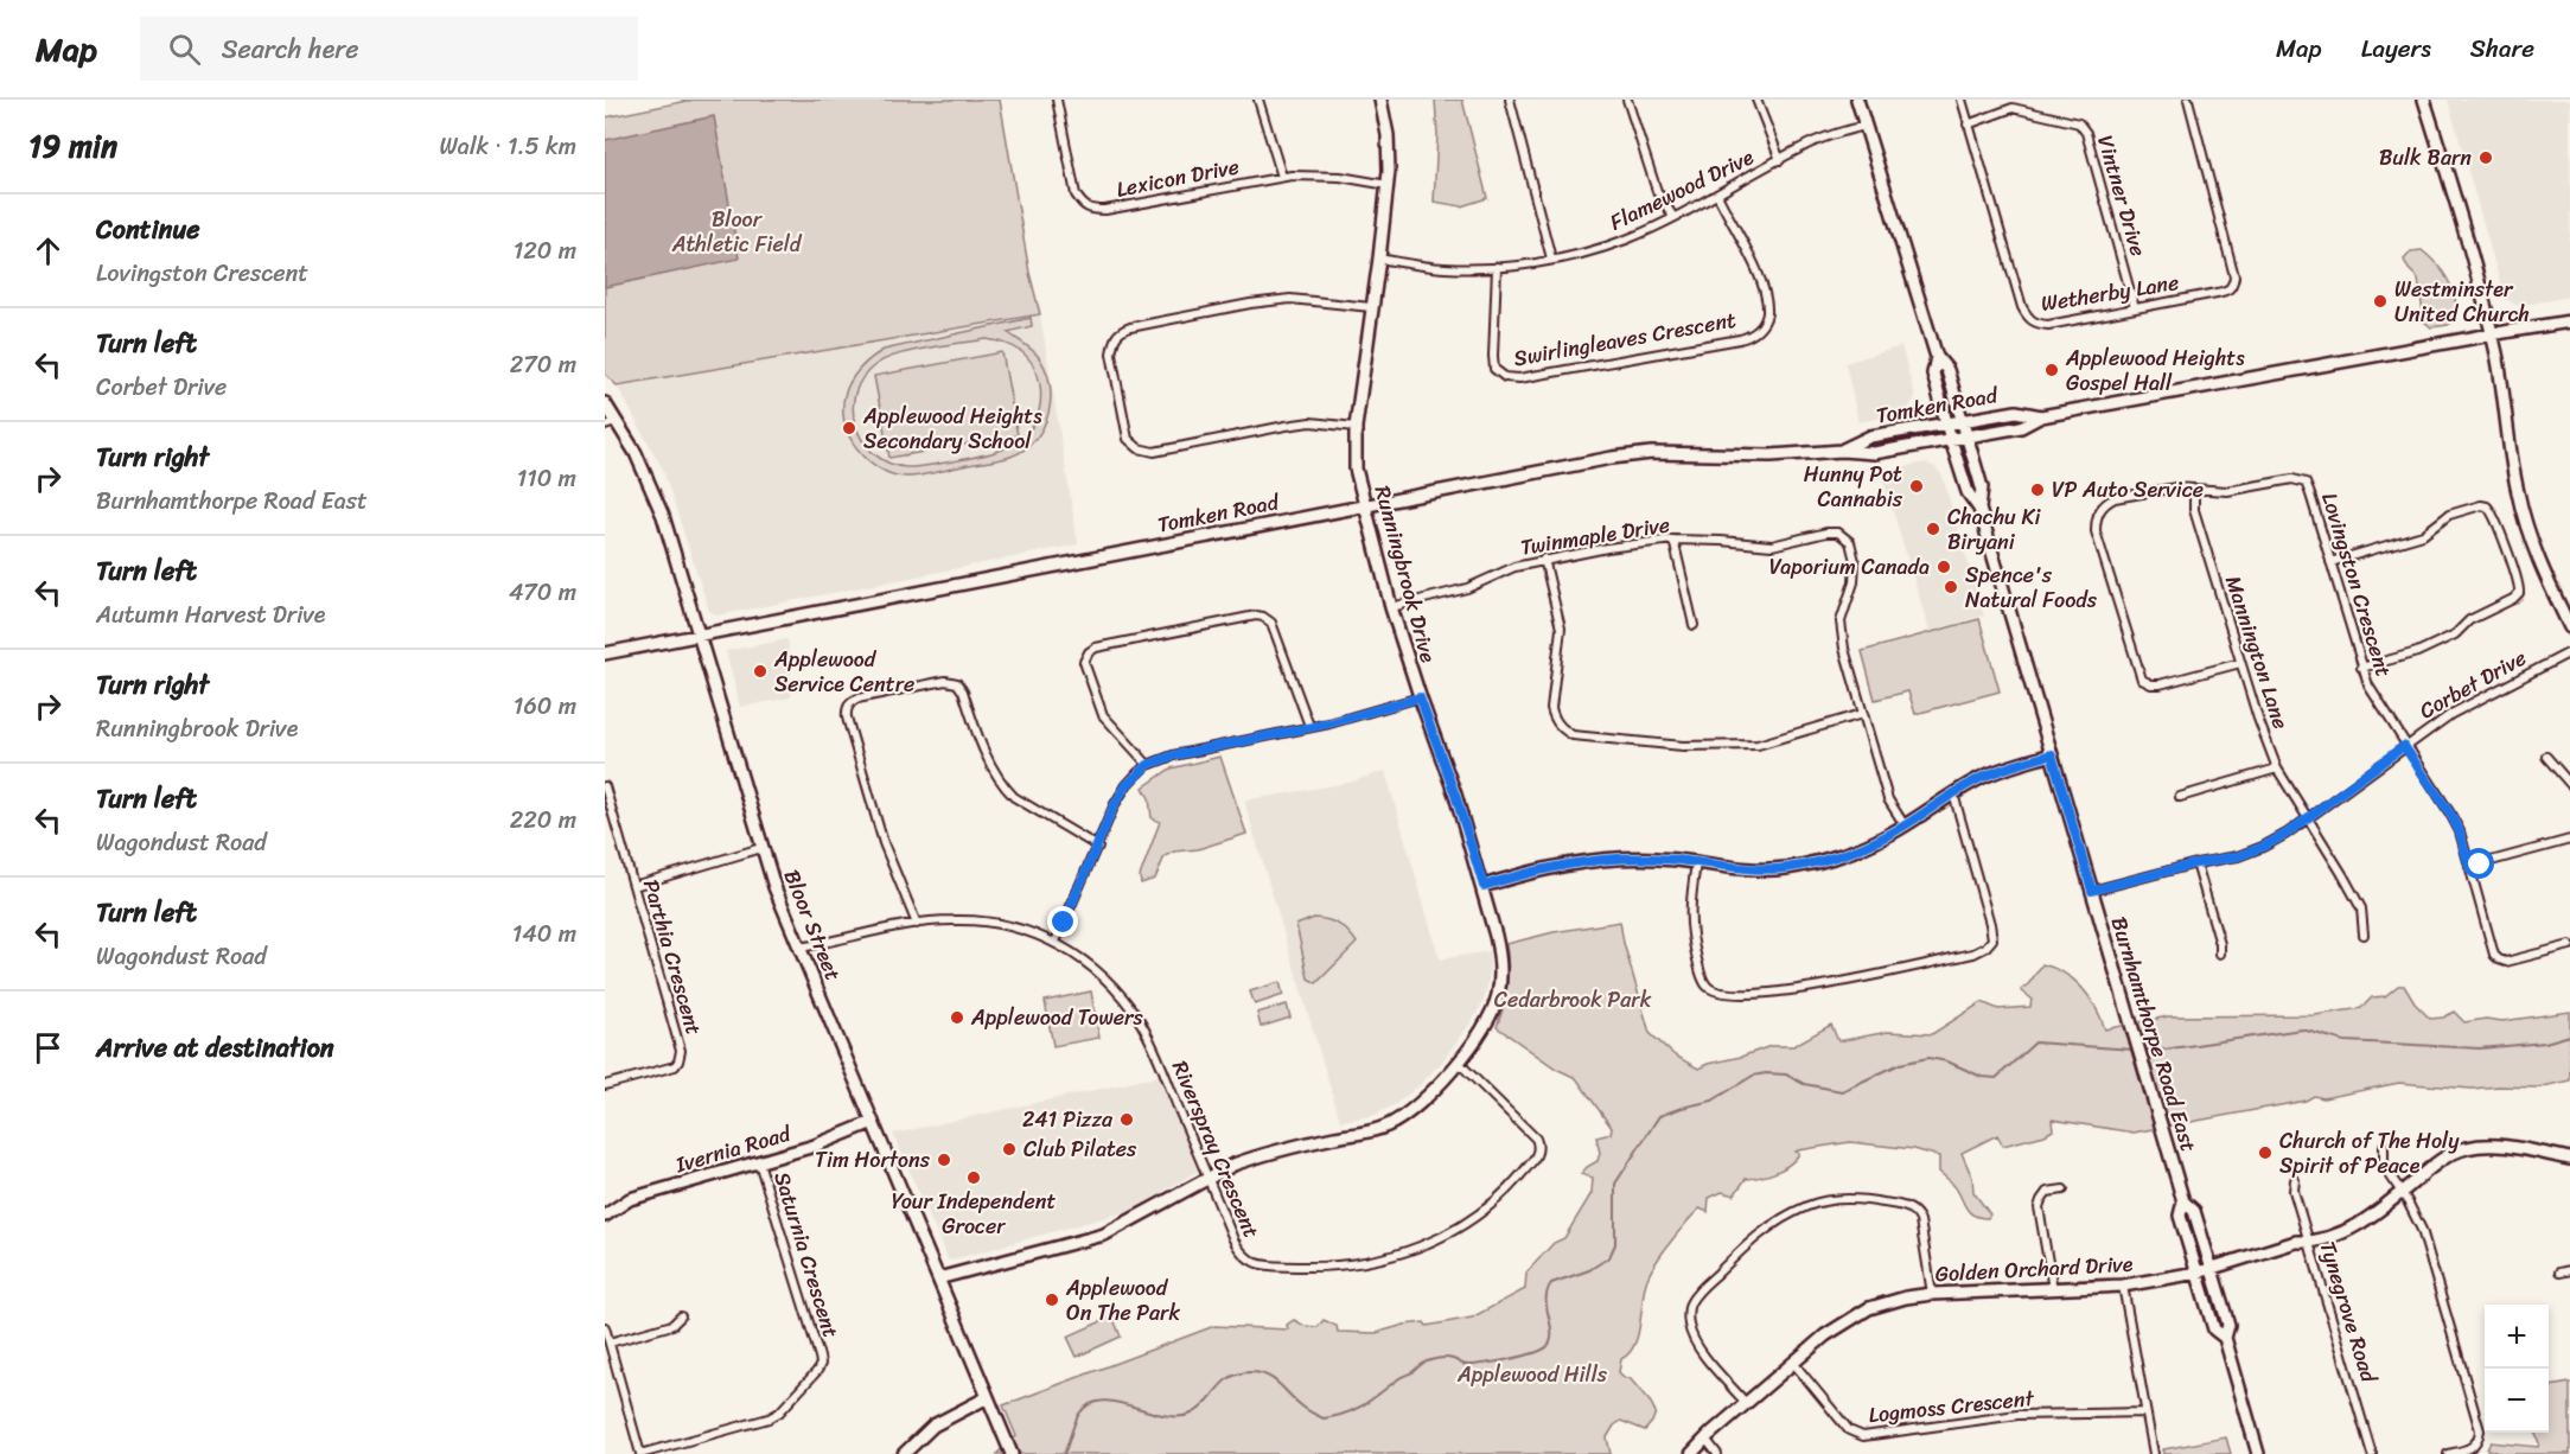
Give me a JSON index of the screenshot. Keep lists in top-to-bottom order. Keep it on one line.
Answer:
{"streets":{"street":["Lexicon Drive","Flamewood Drive","Vintner Drive","Wetherby Lane","Swirlingleaves Crescent","Tomken Road","Twinmaple Drive","Runningbrook Drive","Lovingston Crescent","Mannington Lane","Corbet Drive","Bloor Street","Parthia Crescent","Burnhamthorpe Road East","Ivernia Road","Riverspray Crescent","Saturnia Crescent","Golden Orchard Drive","Tynegrove Road","Logmoss Crescent"]},"crossings":[["Lexicon Drive","Runningbrook Drive"],["Flamewood Drive","Swirlingleaves Crescent"],["Flamewood Drive","Runningbrook Drive"],["Flamewood Drive","Burnhamthorpe Road East"],["Vintner Drive","Wetherby Lane"],["Tomken Road","Runningbrook Drive"],["Tomken Road","Bloor Street"],["Tomken Road","Burnhamthorpe Road East"],["Twinmaple Drive","Runningbrook Drive"],["Runningbrook Drive","Bloor Street"],["Runningbrook Drive","Riverspray Crescent"],["Lovingston Crescent","Mannington Lane"],["Lovingston Crescent","Corbet Drive"],["Mannington Lane","Corbet Drive"],["Corbet Drive","Burnhamthorpe Road East"],["Bloor Street","Ivernia Road"],["Bloor Street","Riverspray Crescent"],["Burnhamthorpe Road East","Golden Orchard Drive"],["Ivernia Road","Saturnia Crescent"],["Golden Orchard Drive","Tynegrove Road"],["Golden Orchard Drive","Logmoss Crescent"]],"parks":["Bloor Athletic Field","Cedarbrook Park","Applewood Hills"],"places":["Bulk Barn","Westminster United Church","Applewood Heights Gospel Hall","Applewood Heights Secondary School","Hunny Pot Cannabis","VP Auto Service","Chachu Ki Biryani","Vaporium Canada","Spence's Natural Foods","Applewood Service Centre","Applewood Towers","241 Pizza","Club Pilates","Church of The Holy Spirit of Peace","Tim Hortons","Your Independent Grocer","Applewood On The Park"],"page":{"header":"Map","search":"Search here","nav":["Map","Layers","Share"],"heading":["19 min","Walk · 1.5 km"],"list":[["Continue","Lovingston Crescent","120 m"],["Turn left","Corbet Drive","270 m"],["Turn right","Burnhamthorpe Road East","110 m"],["Turn left","Autumn Harvest Drive","470 m"],["Turn right","Runningbrook Drive","160 m"],["Turn left","Wagondust Road","220 m"],["Turn left","Wagondust Road","140 m"],"Arrive at destination"],"map_buttons":["+","−"]}}
